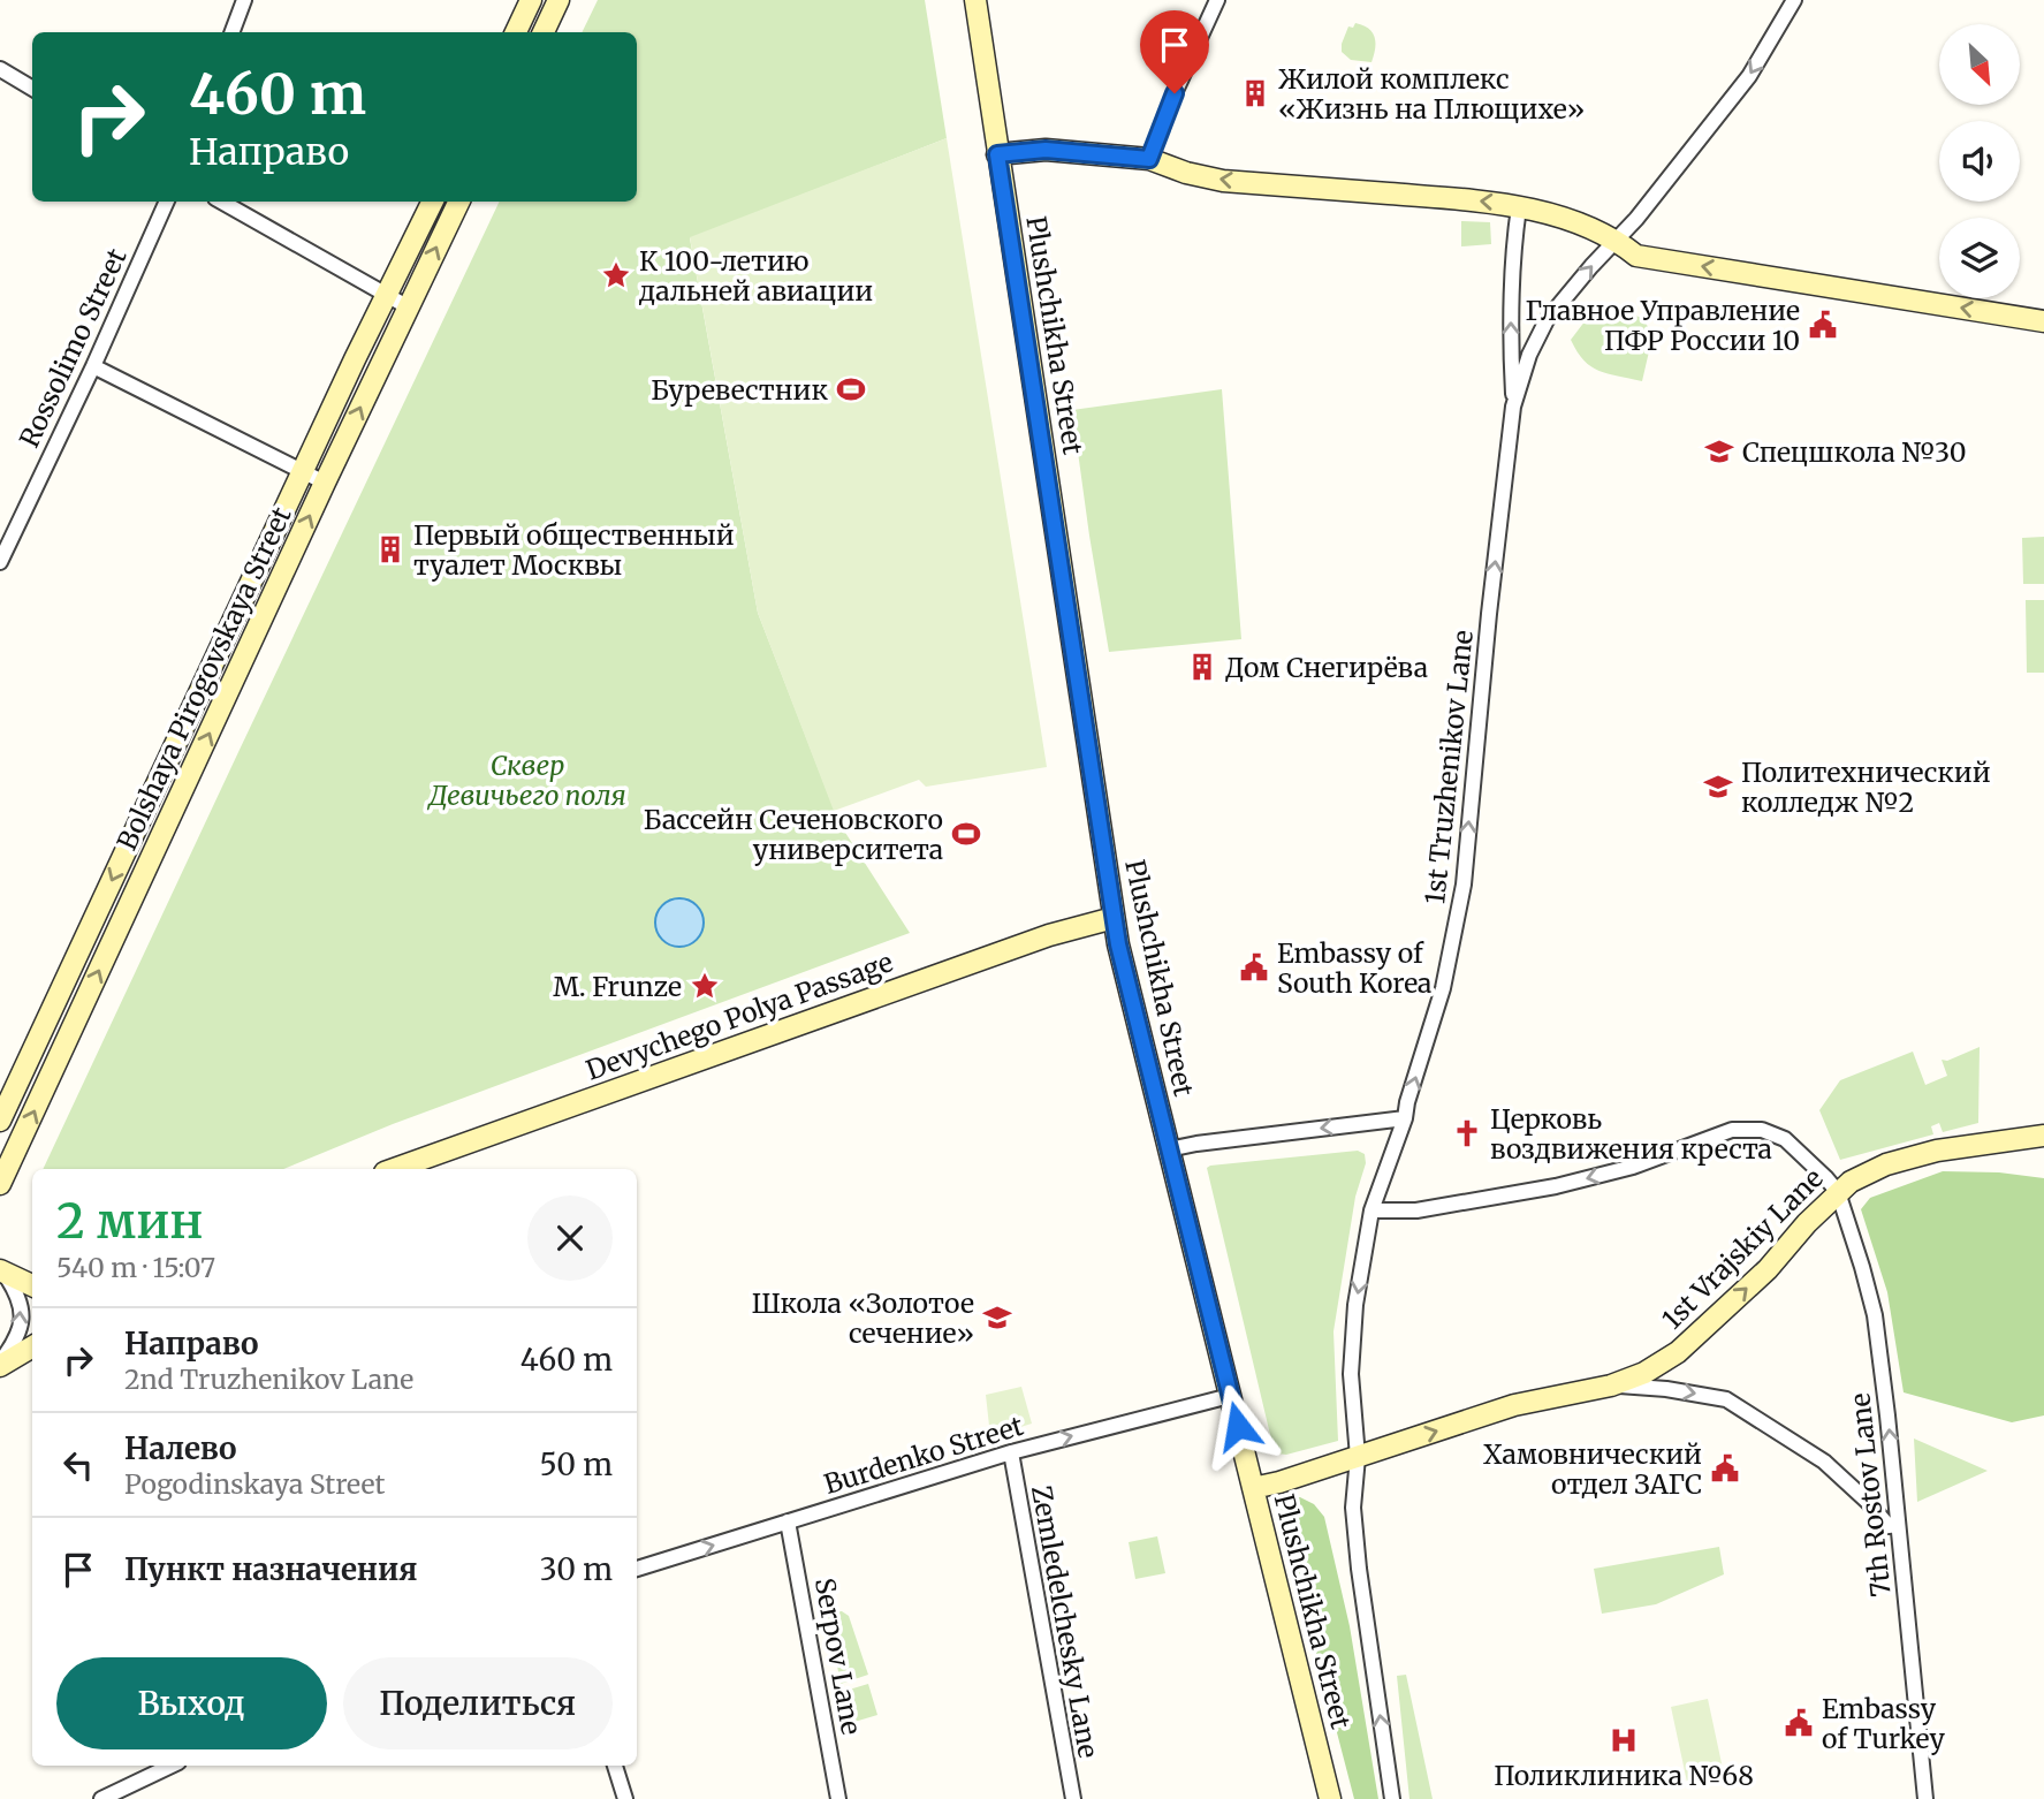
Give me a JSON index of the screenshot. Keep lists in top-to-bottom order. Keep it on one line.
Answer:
{"streets":{"street":["Plushchikha Street","Rossolimo Street","Bolshaya Pirogovskaya Street","1st Truzhenikov Lane","Devychego Polya Passage","1st Vrajskiy Lane","Burdenko Street","7th Rostov Lane","Zemledelchesky Lane","Serpov Lane"]},"crossings":[["Plushchikha Street","Devychego Polya Passage"],["Plushchikha Street","1st Vrajskiy Lane"],["Plushchikha Street","Burdenko Street"],["1st Truzhenikov Lane","1st Vrajskiy Lane"],["1st Vrajskiy Lane","7th Rostov Lane"],["Burdenko Street","Zemledelchesky Lane"],["Burdenko Street","Serpov Lane"]],"one_way":["1st Vrajskiy Lane","Burdenko Street","7th Rostov Lane"],"parks":["Сквер Девичьего поля"],"places":{"building":["Жилой комплекс «Жизнь на Плющихе»","Первый общественный туалет Москвы","Дом Снегирёва"],"place":["К 100-летию дальней авиации","M. Frunze"],"public building":["Главное Управление ПФР России 10","Embassy of South Korea","Хамовнический отдел ЗАГС","Embassy of Turkey"],"sports":["Буревестник","Бассейн Сеченовского университета"],"school or university":["Спецшкола №30","Политехнический колледж №2","Школа «Золотое сечение»"],"church":["Церковь воздвижения креста"],"hospital":["Поликлиника №68"]},"north":"bottom right","page":{"turn":["460 m","Направо"],"heading":["2 мин","540 m · 15:07"],"list":[{"name":"Направо","note":"2nd Truzhenikov Lane","value":"460 m"},{"name":"Налево","note":"Pogodinskaya Street","value":"50 m"},{"name":"Пункт назначения","value":"30 m"}],"buttons":["Выход","Поделиться"]}}
